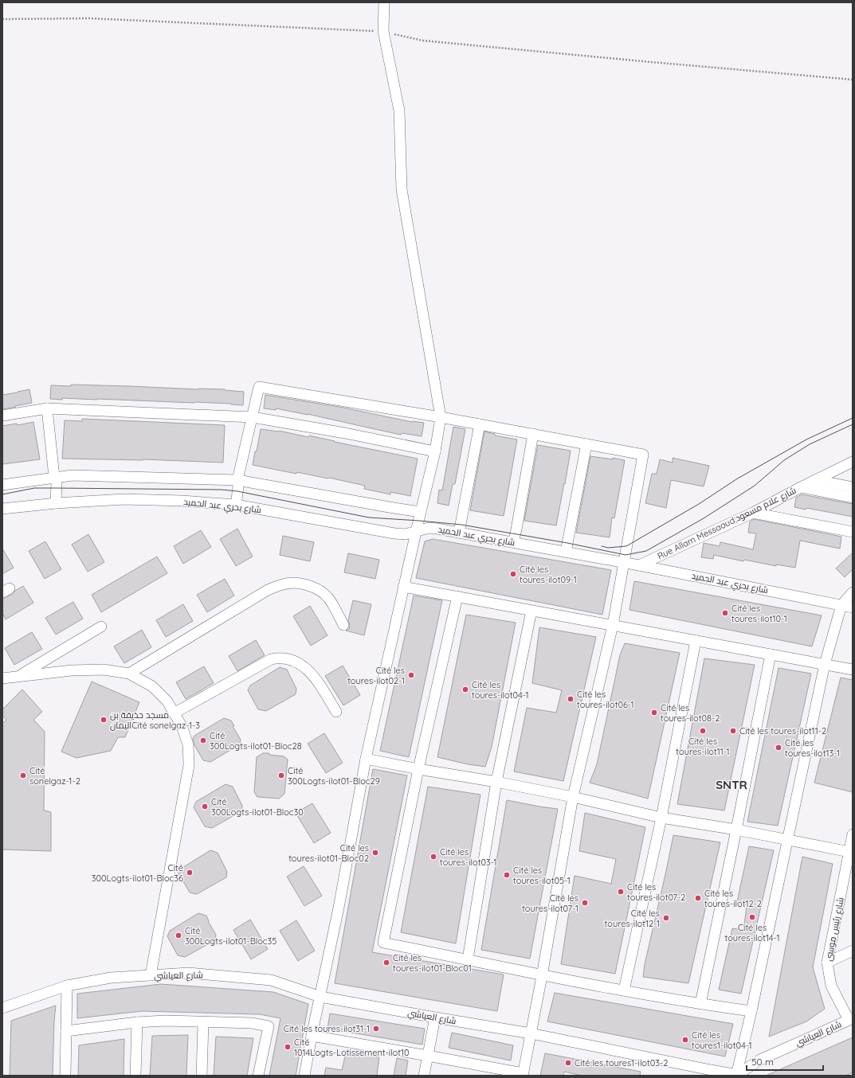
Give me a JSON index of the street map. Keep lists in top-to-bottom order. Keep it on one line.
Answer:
{"streets":{"street":["شارع بحري عبد الحميد","Rue Allam Messaoud;شارع علام مسعود","شارع رئيس موسى","شارع العياشي"]},"crossings":[["شارع بحري عبد الحميد","Rue Allam Messaoud;شارع علام مسعود"],["شارع رئيس موسى","شارع العياشي"]],"districts":["SNTR"],"places":["Cité les toures-ilot09-1","Cité les toures-ilot10-1","Cité les toures-ilot02-1","Cité les toures-ilot04-1","Cité les toures-ilot06-1","Cité les toures-ilot08-2","مسجد حذيفة بن اليمانCité sonelgaz-1-3","Cité les toures-ilot11-1","Cité les toures-ilot11-2","Cité 300Logts-ilot01-Bloc28","Cité les toures-ilot13-1","Cité sonelgaz-1-2","Cité 300Logts-ilot01-Bloc29","Cité 300Logts-ilot01-Bloc30","Cité les toures-ilot01-Bloc02","Cité les toures-ilot03-1","Cité 300Logts-ilot01-Bloc36","Cité les toures-ilot05-1","Cité les toures-ilot07-2","Cité les toures-ilot12-2","Cité les toures-ilot07-1","Cité les toures-ilot14-1","Cité les toures-ilot12-1","Cité 300Logts-ilot01-Bloc35","Cité les toures-ilot01-Bloc01","Cité les toures-ilot31-1","Cité les toures1-ilot04-1","Cité 1014Logts-Lotissement-ilot10","Cité les toures1-ilot03-2"],"scale_bar":"50 m"}
